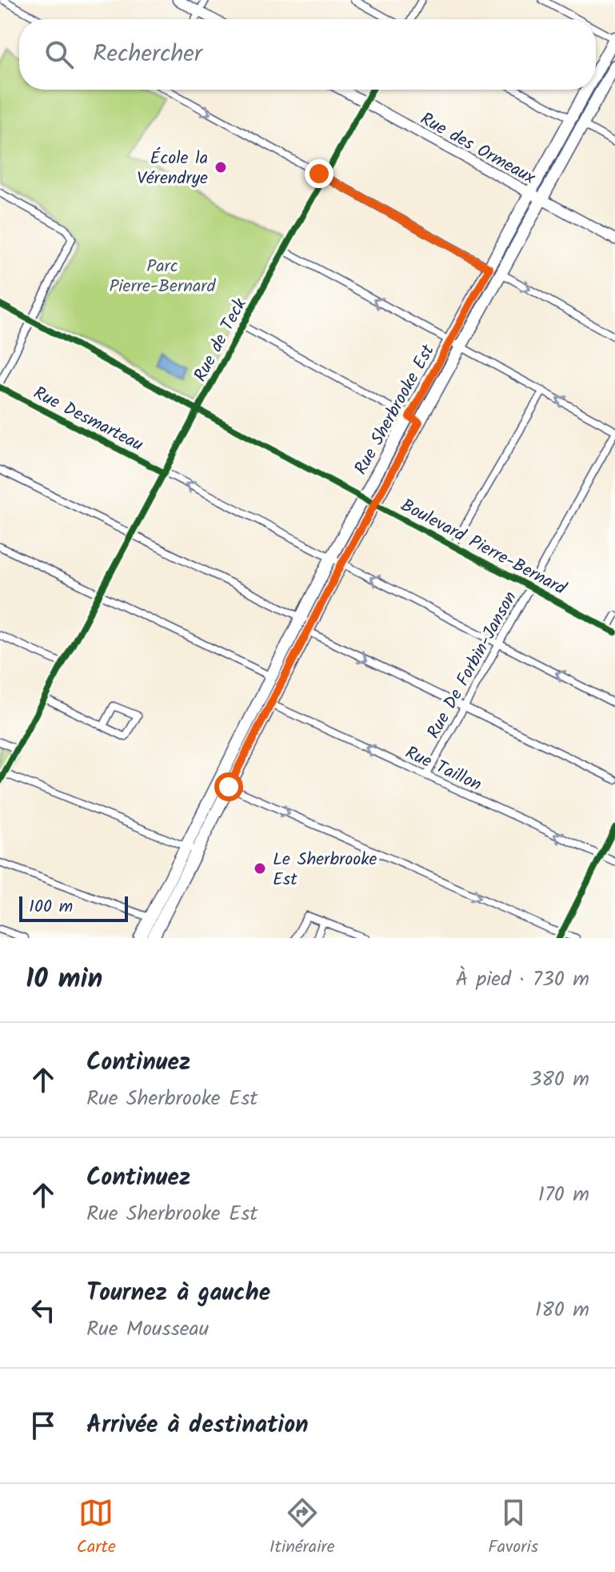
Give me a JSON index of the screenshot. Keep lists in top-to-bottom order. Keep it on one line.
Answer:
{"streets":{"main road":["Rue Sherbrooke Est"],"street":["Rue des Ormeaux","Rue de Teck","Rue Desmarteau","Boulevard Pierre-Bernard","Rue De Forbin-Janson","Rue Taillon"]},"crossings":[["Rue des Ormeaux","Rue de Teck"],["Rue des Ormeaux","Rue Sherbrooke Est"],["Rue de Teck","Rue Desmarteau"],["Rue de Teck","Boulevard Pierre-Bernard"],["Rue Sherbrooke Est","Rue Desmarteau"],["Rue Sherbrooke Est","Boulevard Pierre-Bernard"],["Rue Sherbrooke Est","Rue Taillon"],["Rue Desmarteau","Rue De Forbin-Janson"],["Boulevard Pierre-Bernard","Rue De Forbin-Janson"],["Rue De Forbin-Janson","Rue Taillon"]],"one_way":["Rue Desmarteau","Rue Taillon"],"parks":["Parc Pierre-Bernard"],"places":["École la Vérendrye","Le Sherbrooke Est"],"scale_bar":"100 m","page":{"search":"Rechercher","scale":"100 m","heading":["10 min","À pied · 730 m"],"list":[["Continuez","Rue Sherbrooke Est","380 m"],["Continuez","Rue Sherbrooke Est","170 m"],["Tournez à gauche","Rue Mousseau","180 m"],"Arrivée à destination"],"nav":["Carte","Itinéraire","Favoris"]}}
